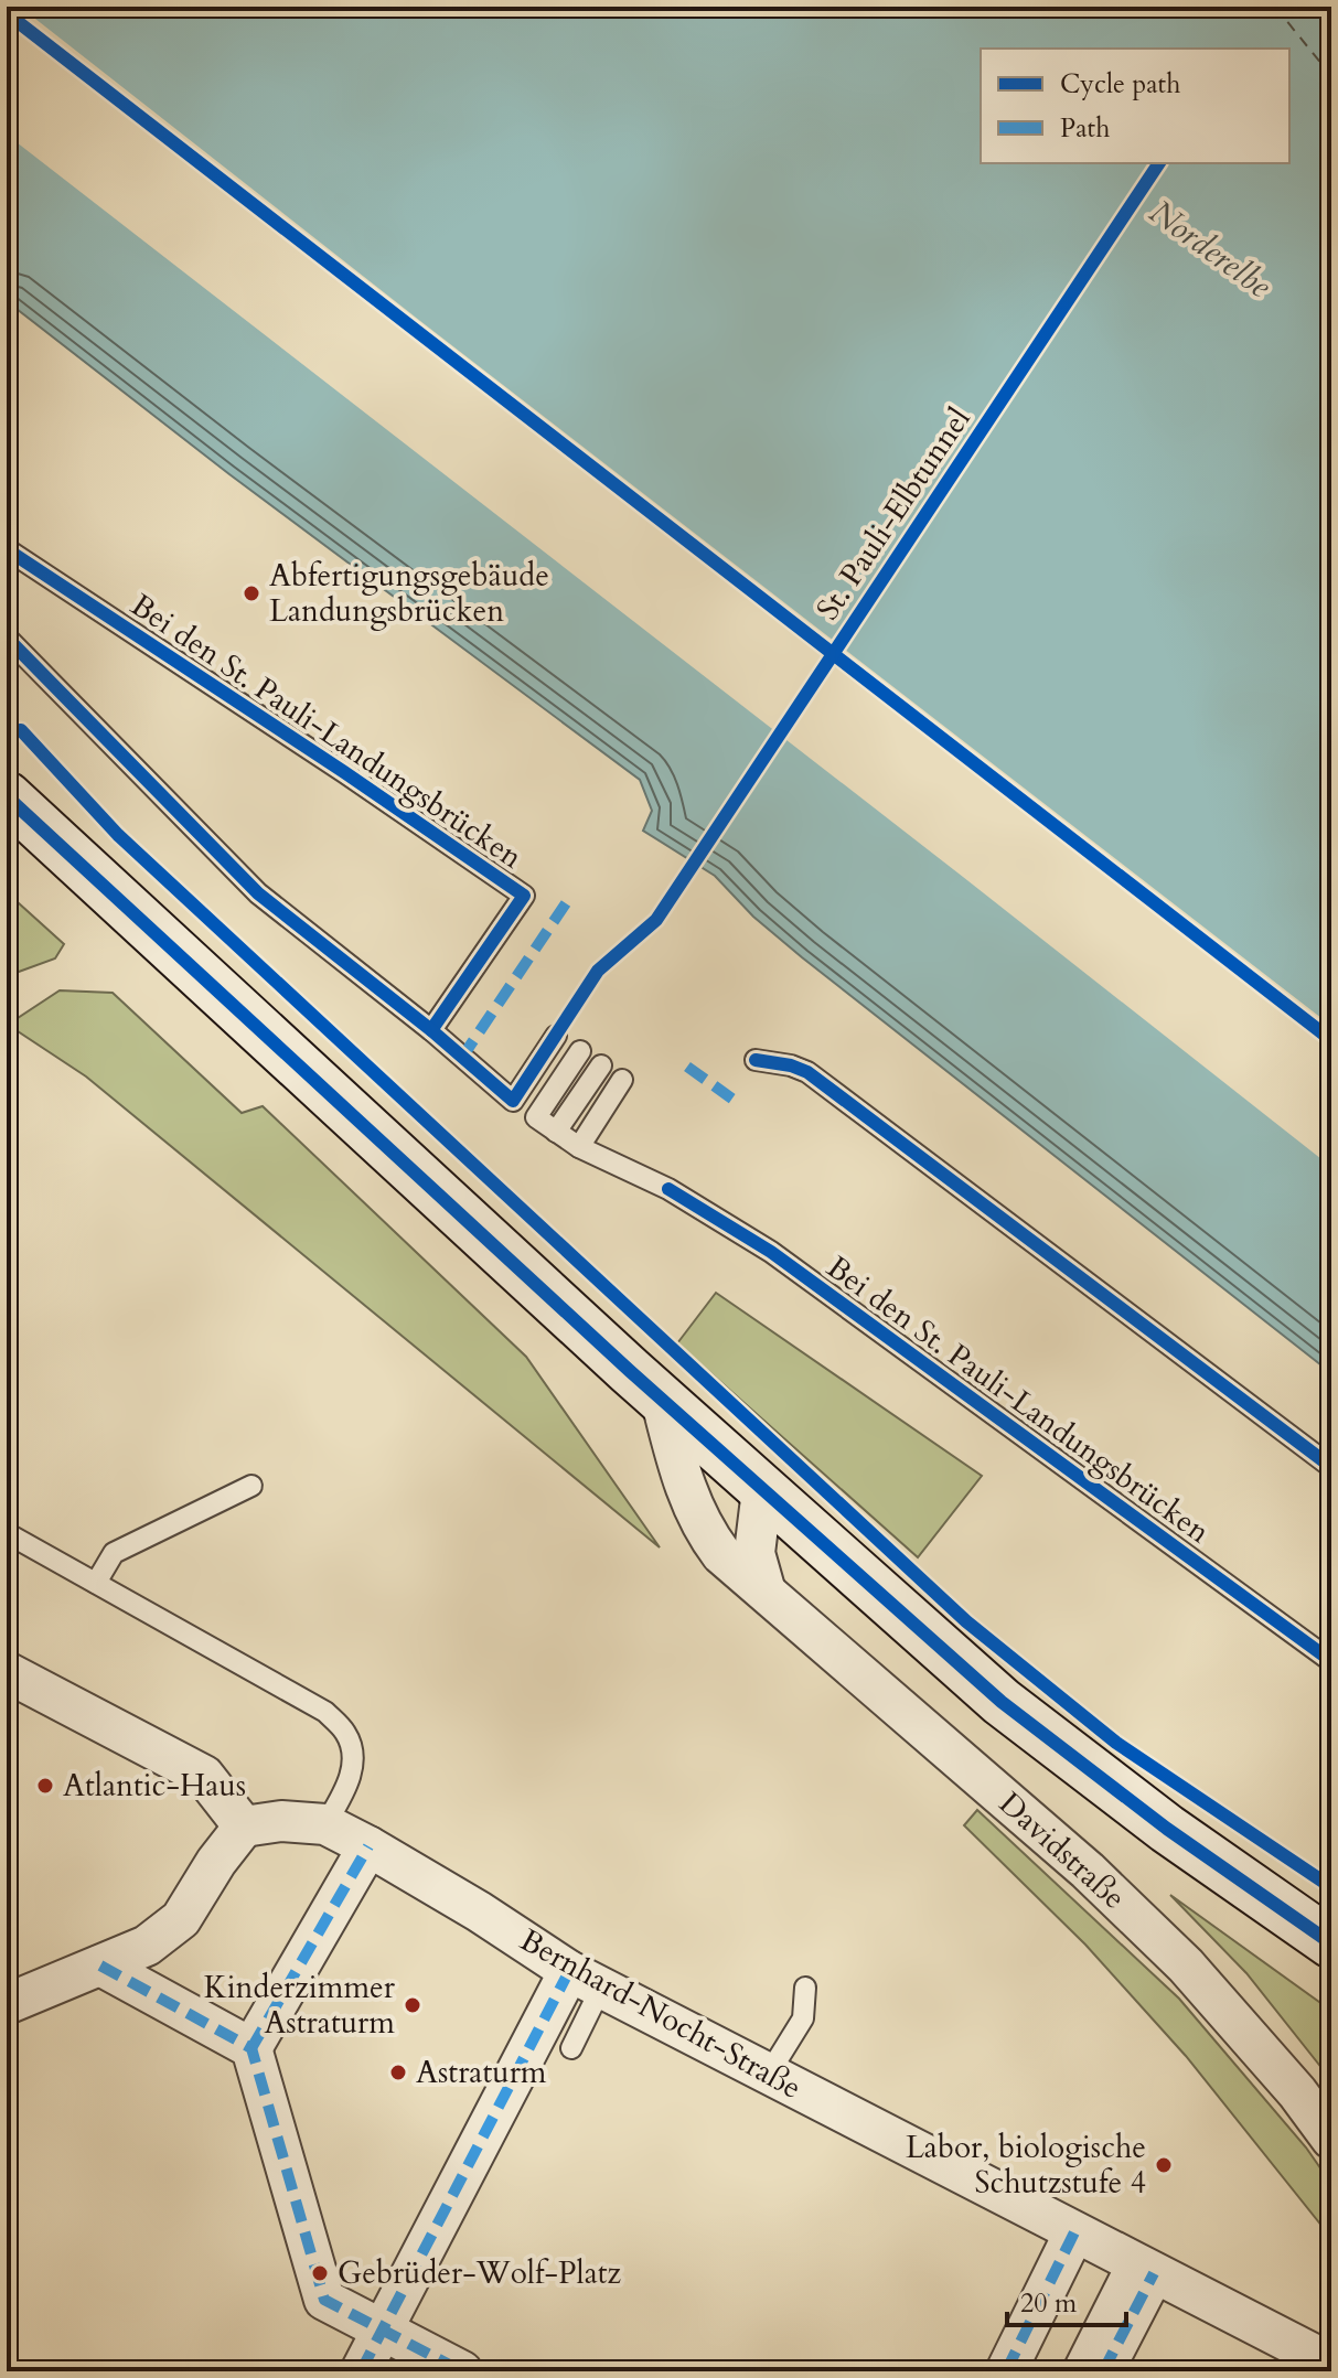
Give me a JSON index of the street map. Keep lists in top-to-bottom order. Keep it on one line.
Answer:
{"streets":{"street":["Davidstraße","Bernhard-Nocht-Straße"],"lane":["Bei den St. Pauli-Landungsbrücken"],"cycle path":["St. Pauli-Elbtunnel"]},"water":["Norderelbe"],"places":["Abfertigungsgebäude Landungsbrücken","Atlantic-Haus","Kinderzimmer Astraturm","Astraturm","Labor, biologische Schutzstufe 4","Gebrüder-Wolf-Platz"],"legend":["Cycle path","Path"],"scale_bar":"20 m"}
